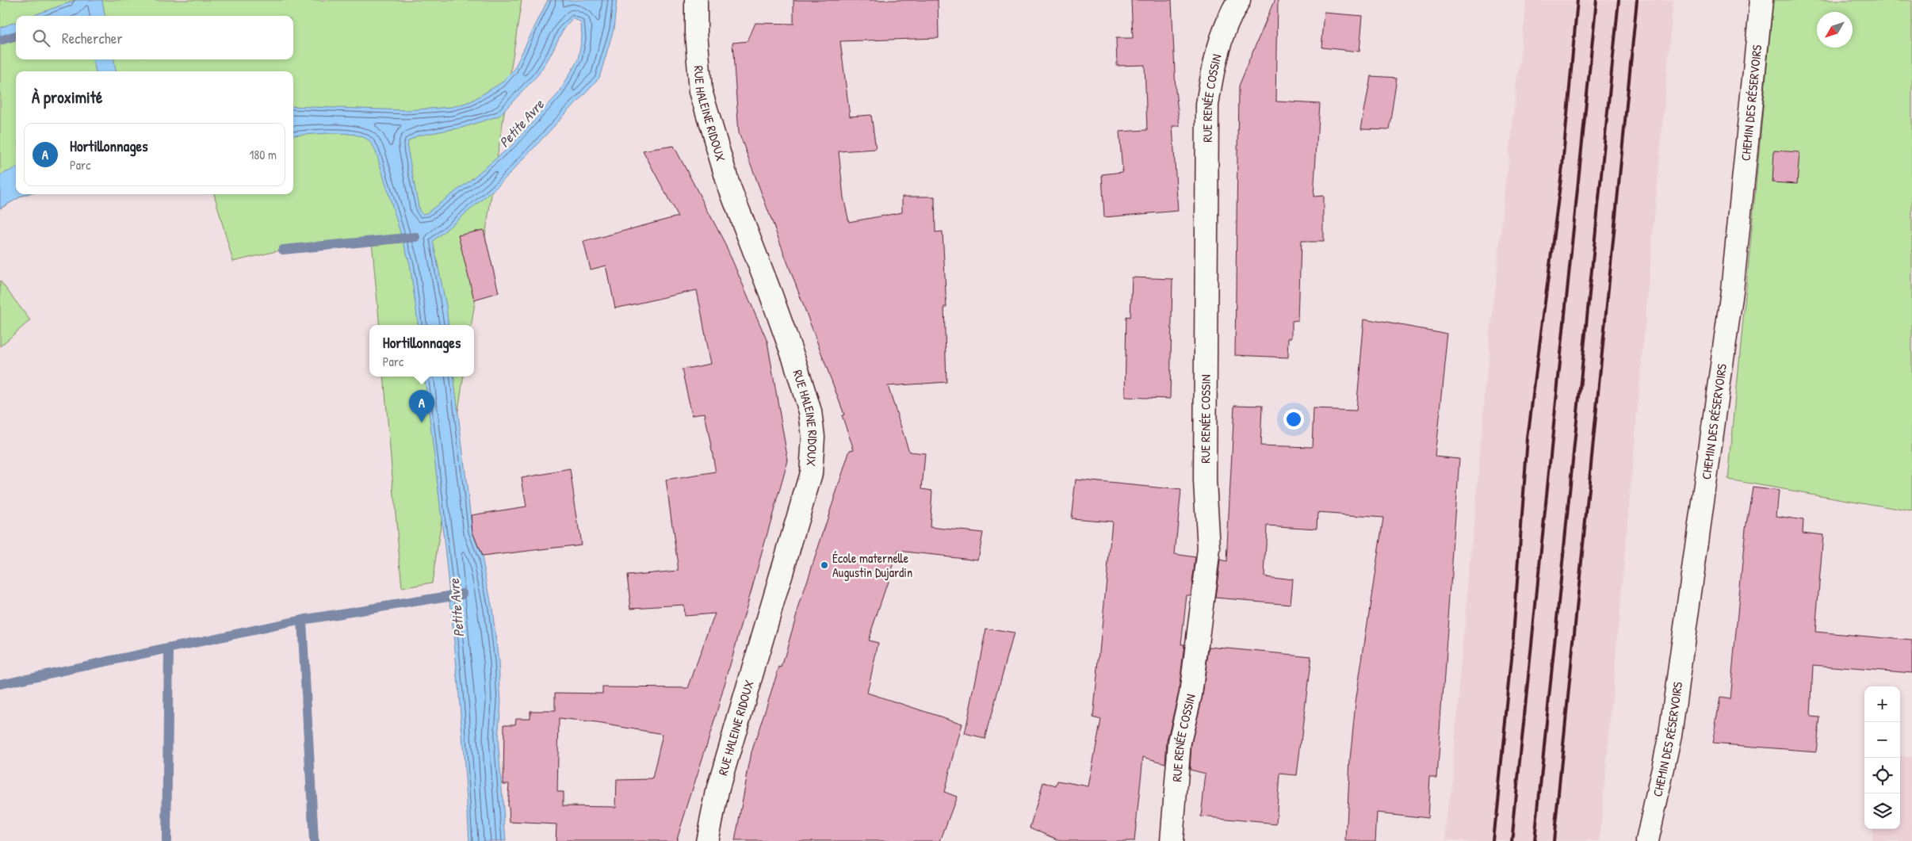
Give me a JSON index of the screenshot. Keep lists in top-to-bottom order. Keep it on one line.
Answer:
{"streets":{"street":["RUE RENÉE COSSIN","CHEMIN DES RÉSERVOIRS","RUE HALEINE RIDOUX"]},"water":["Petite Avre"],"places":["École maternelle Augustin Dujardin"],"north":"bottom left","page":{"search":"Rechercher","heading":"À proximité","list":[{"mark":"A","name":"Hortillonnages","note":"Parc","value":"180 m"}],"popup":["Hortillonnages","Parc"],"pins":"A","map_buttons":["+","−"]}}
